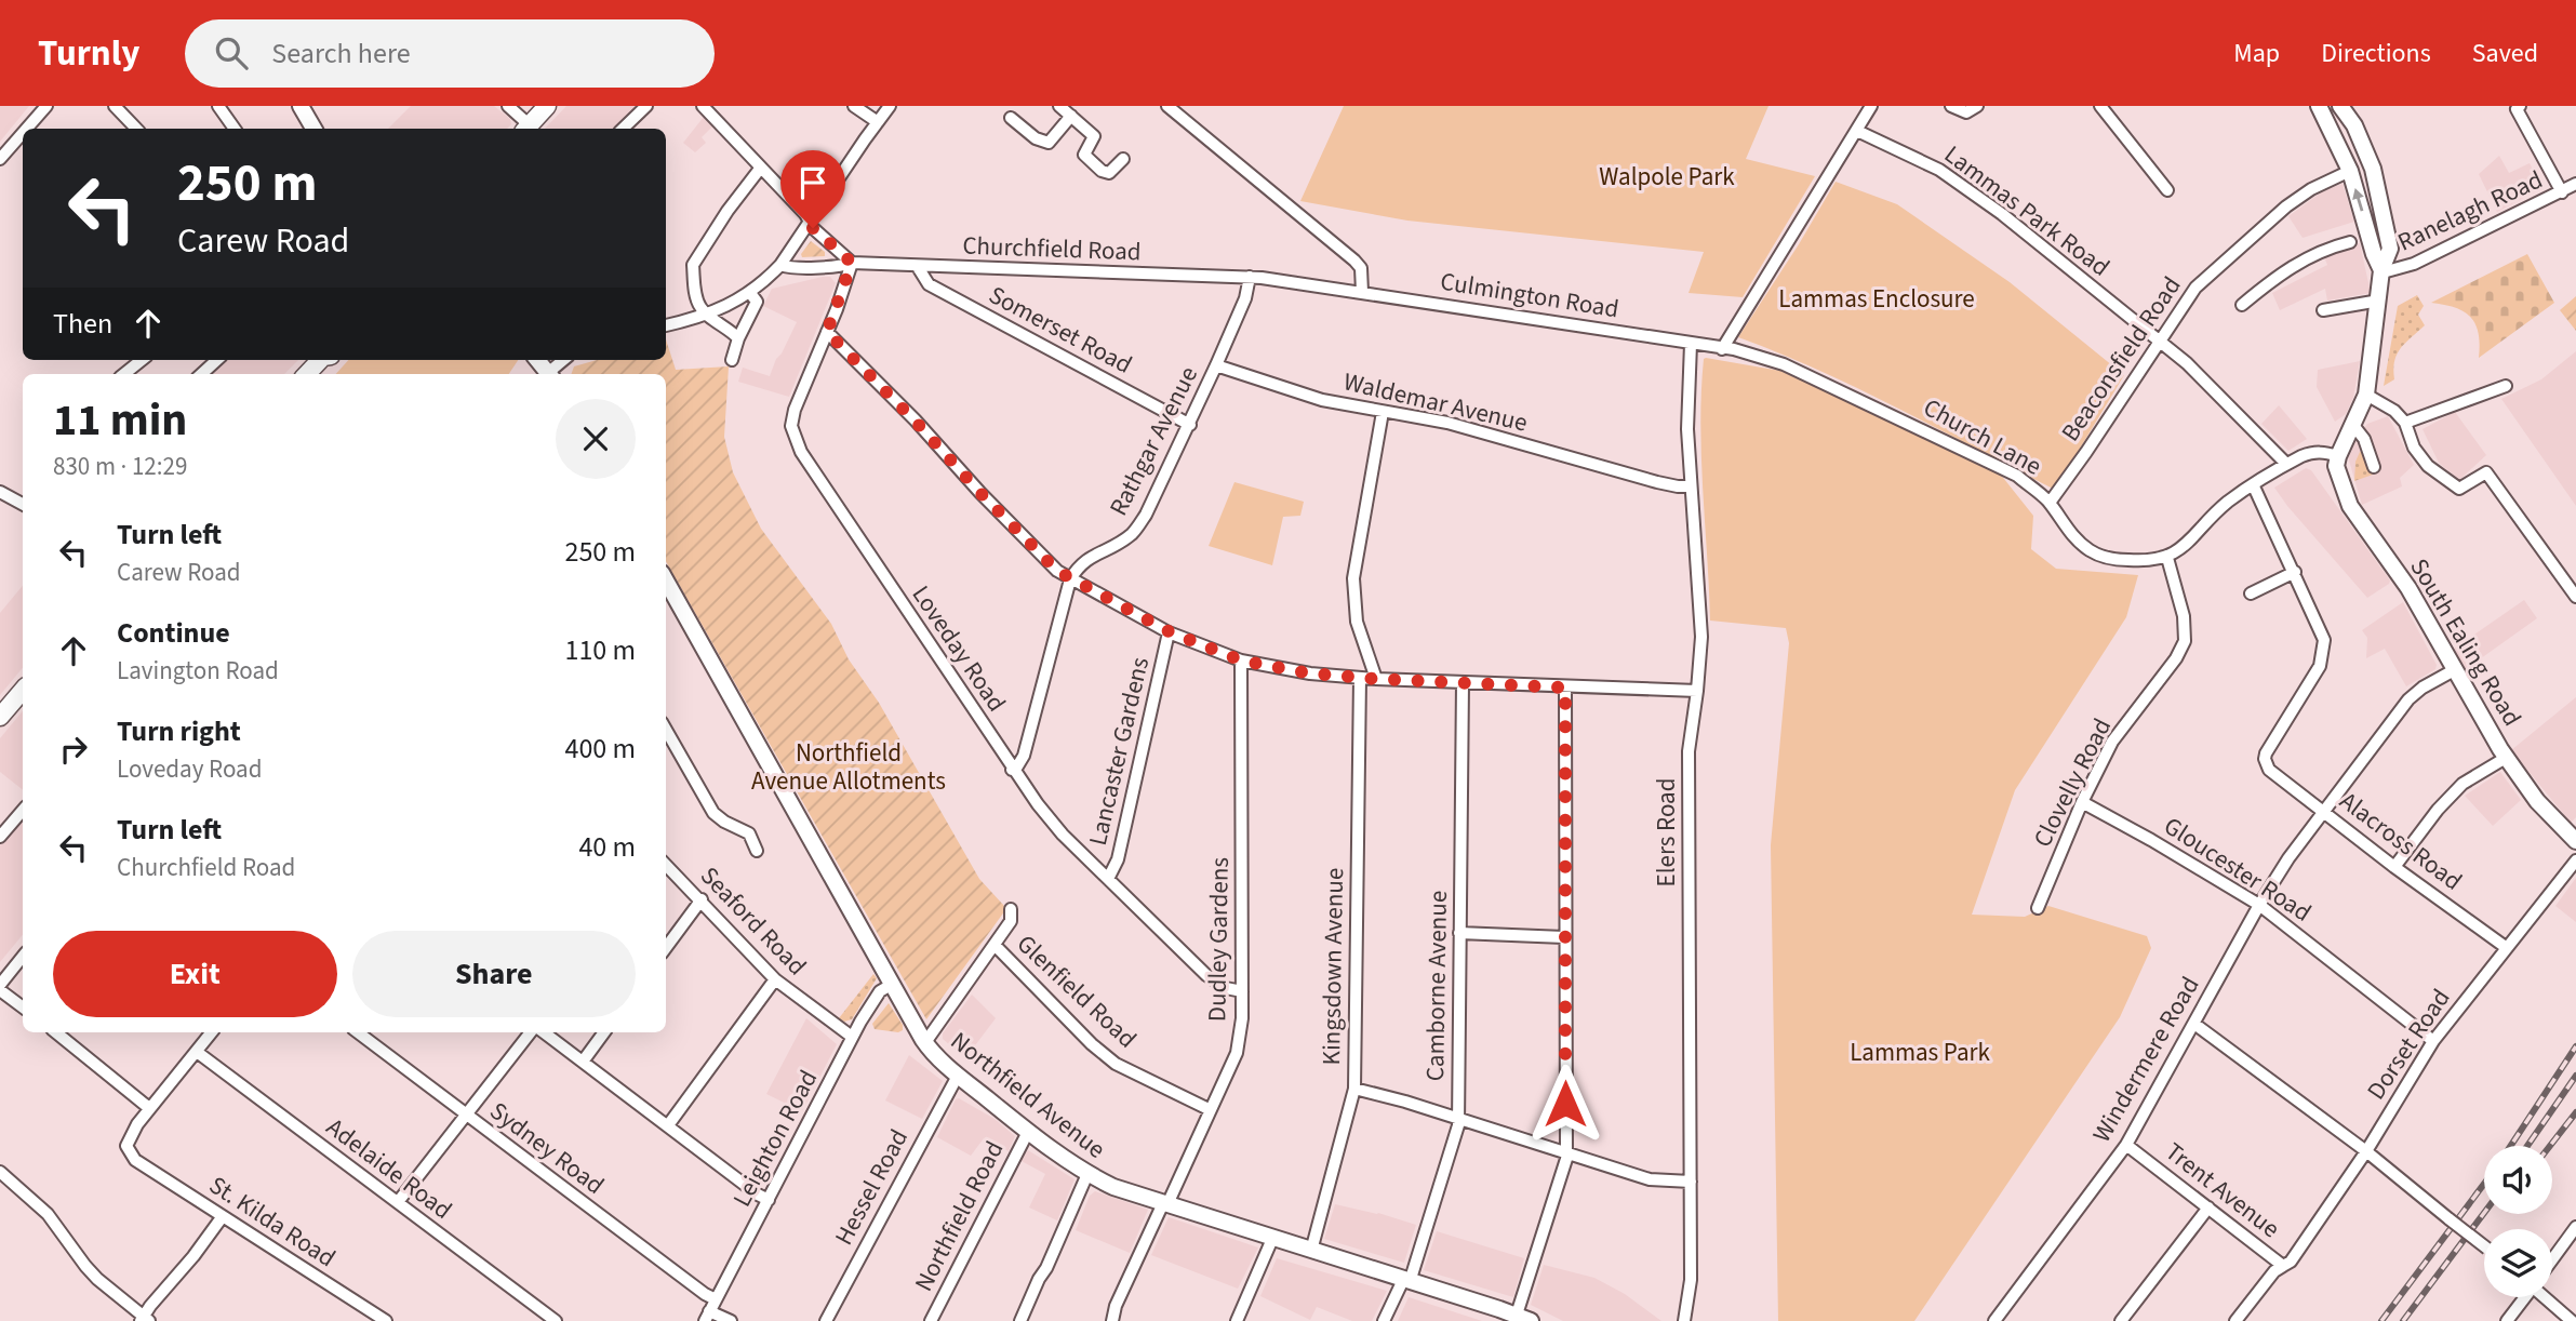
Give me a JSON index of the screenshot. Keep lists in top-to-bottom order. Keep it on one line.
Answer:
{"streets":{"main road":["South Ealing Road","Northfield Avenue"],"street":["Lammas Park Road","Ranelagh Road","Churchfield Road","Culmington Road","Somerset Road","Beaconsfield Road","Waldemar Avenue","Church Lane","Rathgar Avenue","Loveday Road","Lancaster Gardens","Clovelly Road","Elers Road","Alacross Road","Gloucester Road","Seaford Road","Dudley Gardens","Kingsdown Avenue","Camborne Avenue","Glenfield Road","Dorset Road","Windermere Road","Leighton Road","Sydney Road","Adelaide Road","Hessel Road","Trent Avenue","Northfield Road","St. Kilda Road"]},"crossings":[["Lammas Park Road","Beaconsfield Road"],["Churchfield Road","Culmington Road"],["Churchfield Road","Somerset Road"],["Churchfield Road","Rathgar Avenue"],["Churchfield Road","Loveday Road"],["Culmington Road","Church Lane"],["Culmington Road","Rathgar Avenue"],["Culmington Road","Elers Road"],["Somerset Road","Rathgar Avenue"],["Beaconsfield Road","Church Lane"],["Waldemar Avenue","Rathgar Avenue"],["Waldemar Avenue","Elers Road"],["Church Lane","Clovelly Road"],["Church Lane","Elers Road"],["South Ealing Road","Windermere Road"],["Loveday Road","Lancaster Gardens"],["Loveday Road","Dudley Gardens"],["Clovelly Road","Gloucester Road"],["Alacross Road","Dorset Road"],["Alacross Road","Windermere Road"],["Gloucester Road","Dorset Road"],["Gloucester Road","Windermere Road"],["Seaford Road","Leighton Road"],["Dudley Gardens","Glenfield Road"],["Dudley Gardens","Northfield Avenue"],["Kingsdown Avenue","Northfield Avenue"],["Camborne Avenue","Northfield Avenue"],["Dorset Road","Trent Avenue"],["Windermere Road","Trent Avenue"],["Northfield Avenue","Leighton Road"],["Northfield Avenue","Hessel Road"],["Northfield Avenue","Northfield Road"],["Leighton Road","Sydney Road"]],"parks":["Walpole Park","Lammas Enclosure","Northfield Avenue Allotments","Lammas Park"],"page":{"header":"Turnly","search":"Search here","nav":["Map","Directions","Saved"],"turn":["250 m","Carew Road"],"then":"Then","heading":["11 min","830 m · 12:29"],"list":[{"name":"Turn left","note":"Carew Road","value":"250 m"},{"name":"Continue","note":"Lavington Road","value":"110 m"},{"name":"Turn right","note":"Loveday Road","value":"400 m"},{"name":"Turn left","note":"Churchfield Road","value":"40 m"}],"buttons":["Exit","Share"]}}
